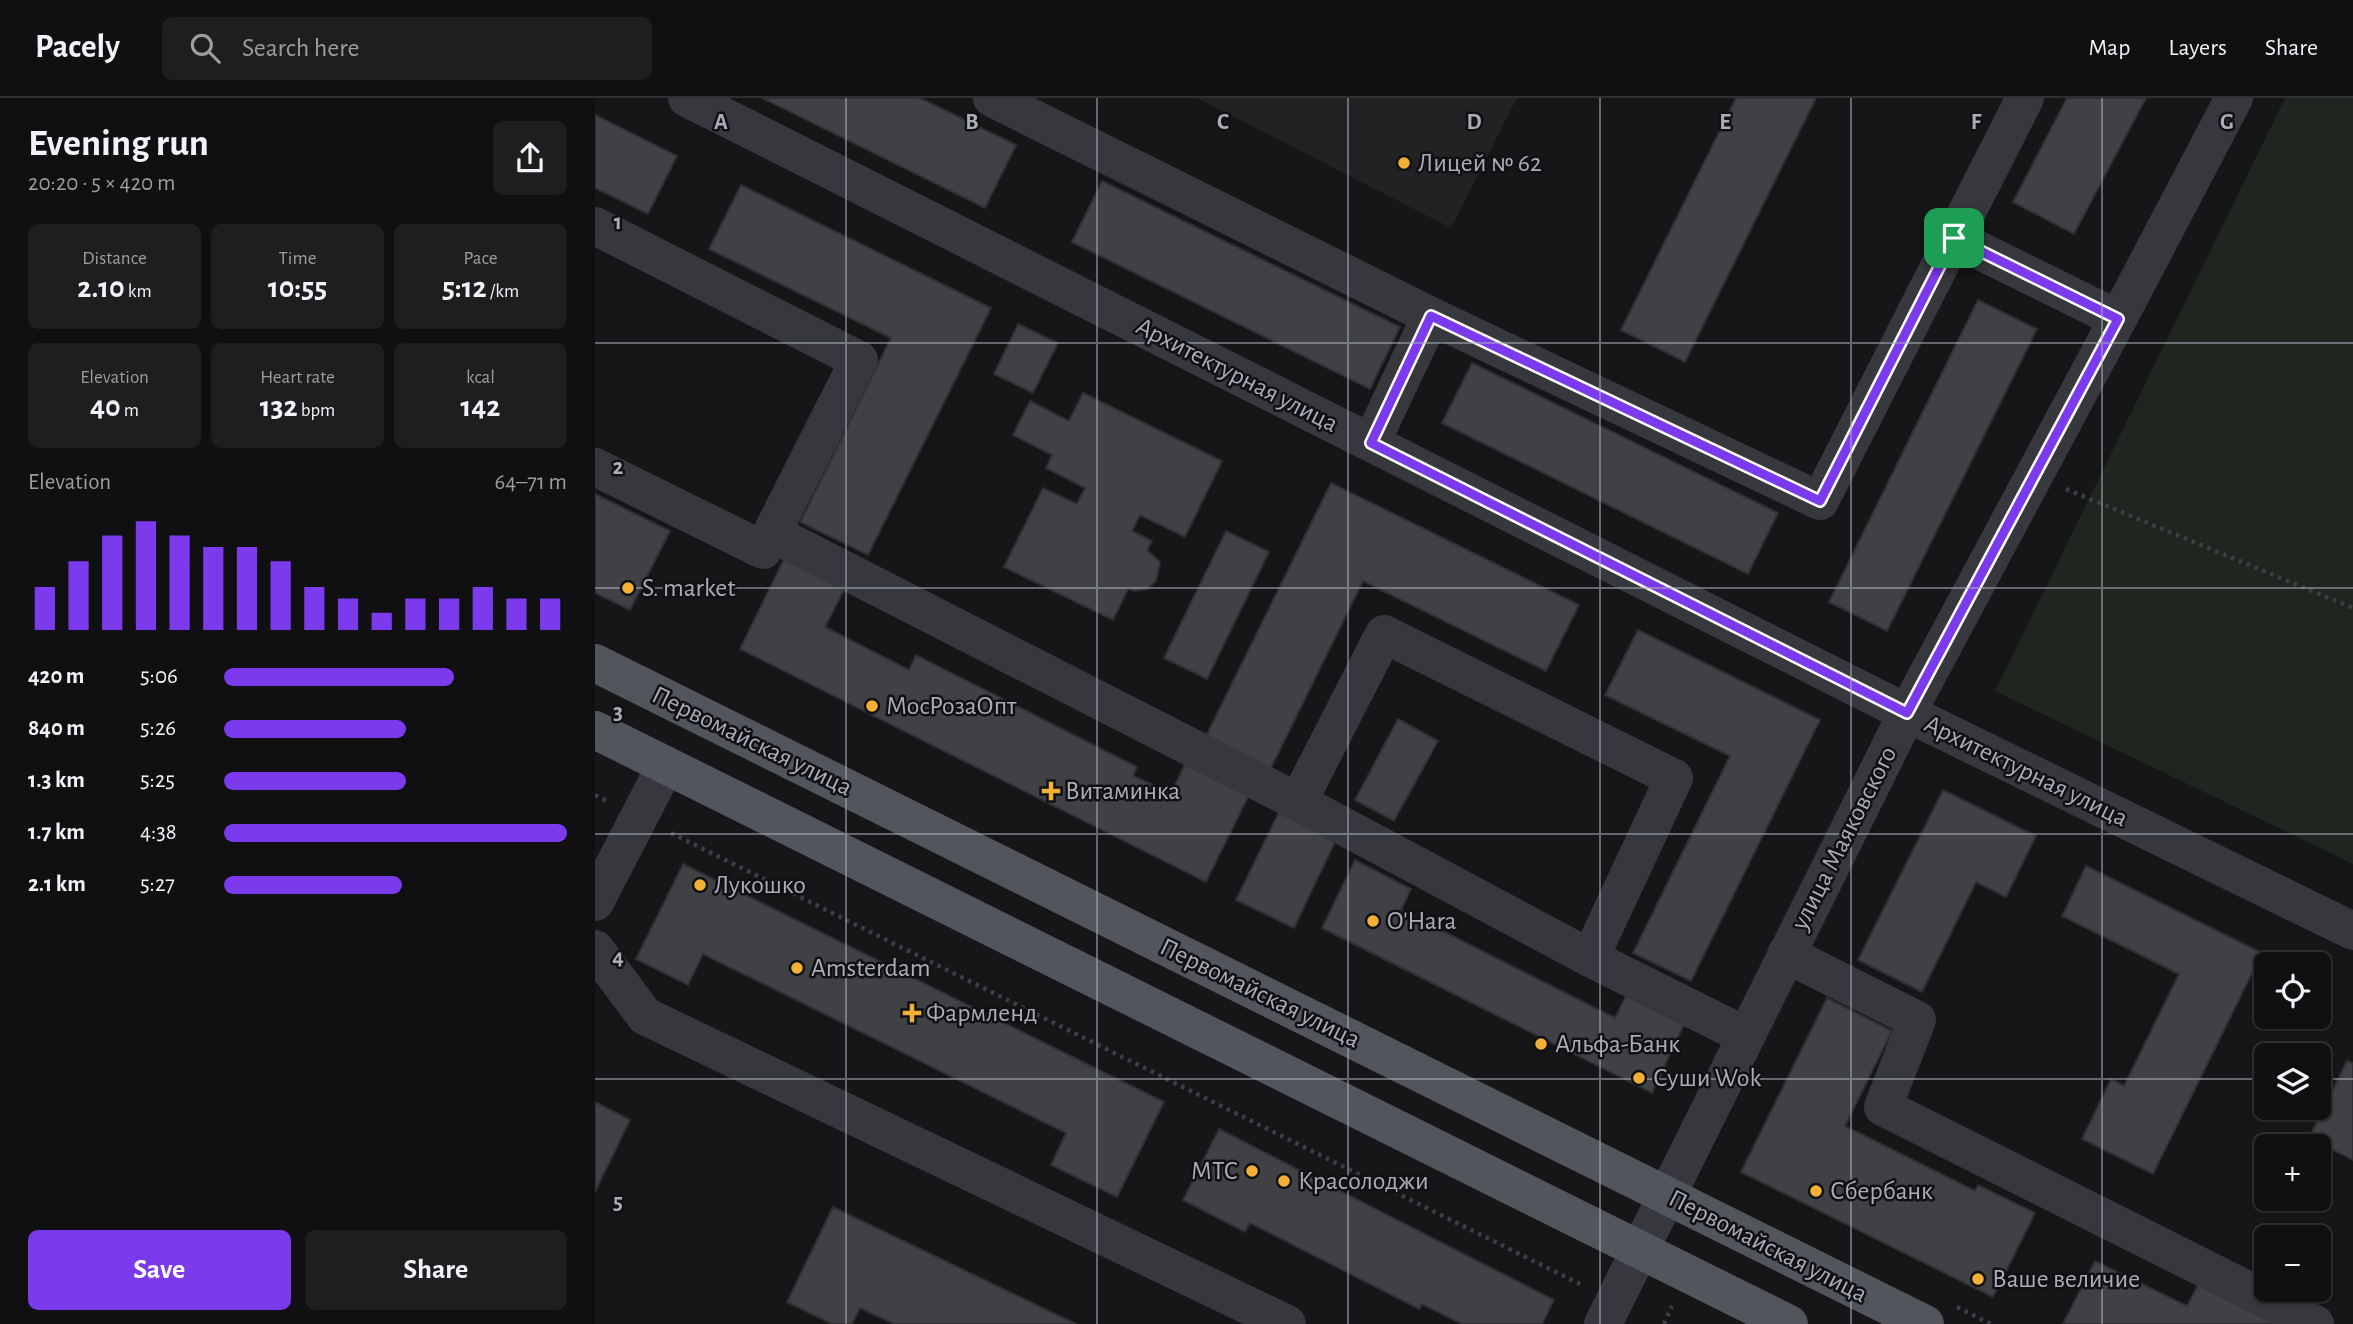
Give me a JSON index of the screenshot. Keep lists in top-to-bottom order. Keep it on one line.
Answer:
{"streets":{"main road":["Первомайская улица"],"street":["Архитектурная улица","улица Маяковского"]},"crossings":[["Архитектурная улица","улица Маяковского"],["Первомайская улица","улица Маяковского"]],"places":{"other":["Лицей № 62","S. market","МосРозаОпт","Лукошко","O'Hara","Amsterdam","Альфа-Банк","Суши Wok","МТС","Красолоджи","Сбербанк","Ваше величие"],"health":["Витаминка","Фармленд"]},"page":{"header":"Pacely","search":"Search here","nav":["Map","Layers","Share"],"heading":["Evening run","20:20 · 5 × 420 m"],"stats":[["Distance","2.10 km"],["Time","10:55"],["Pace","5:12 /km"],["Elevation","40 m"],["Heart rate","132 bpm"],["kcal","142"]],"chart":["Elevation","64–71 m"],"list":[{"name":"420 m","note":"5:06"},{"name":"840 m","note":"5:26"},{"name":"1.3 km","note":"5:25"},{"name":"1.7 km","note":"4:38"},{"name":"2.1 km","note":"5:27"}],"map_buttons":["+","−"],"buttons":["Save","Share"]},"grid":{"columns":["A","B","C","D","E","F","G"],"rows":["1","2","3","4","5"]}}
